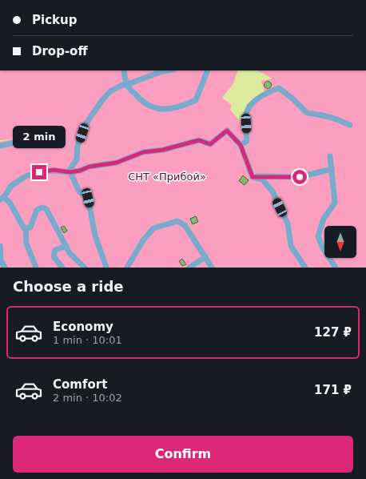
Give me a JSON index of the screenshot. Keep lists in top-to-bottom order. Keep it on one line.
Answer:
{"parks":["СНТ «Прибой»"],"north":"bottom","page":{"banner":["Pickup","Drop-off"],"bubble":"2 min","heading":"Choose a ride","list":[{"name":"Economy","note":"1 min · 10:01","value":"127 ₽"},{"name":"Comfort","note":"2 min · 10:02","value":"171 ₽"}],"buttons":"Confirm"}}
